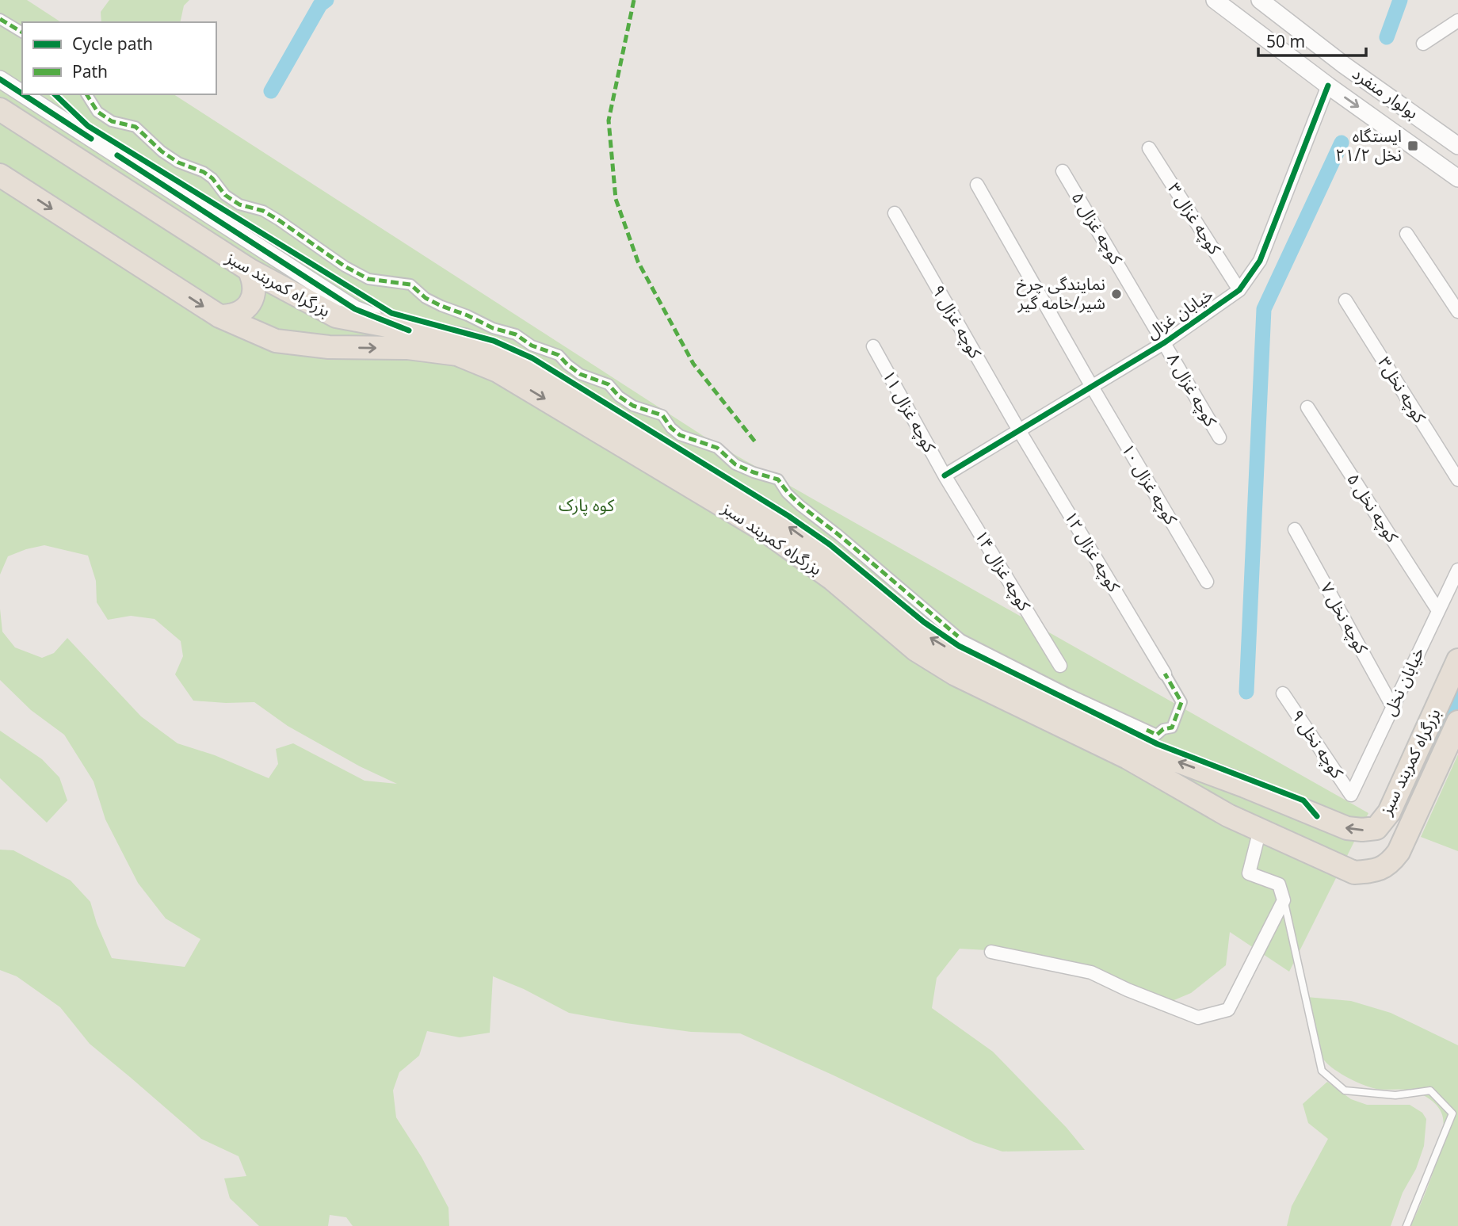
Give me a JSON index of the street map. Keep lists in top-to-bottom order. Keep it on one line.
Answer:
{"streets":{"highway":["بزرگراه کمربند سبز"],"street":["بولوار منفرد","کوچه غزال ۳","کوچه غزال ۵","خیابان غزال","کوچه غزال ۹","کوچه غزال ۸","کوچه نخل۳","کوچه غزال ۱۱","کوچه غزال ۱۰","کوچه نخل ۵","کوچه غزال ۱۲","کوچه غزال ۱۴","کوچه نخل ۷","خیابان نخل","کوچه نخل ۹"]},"crossings":[["بولوار منفرد","خیابان غزال"],["کوچه غزال ۳","خیابان غزال"],["کوچه غزال ۵","خیابان غزال"],["کوچه غزال ۵","کوچه غزال ۸"],["خیابان غزال","کوچه غزال ۹"],["خیابان غزال","کوچه غزال ۸"],["خیابان غزال","کوچه غزال ۱۱"],["خیابان غزال","کوچه غزال ۱۰"],["خیابان غزال","کوچه غزال ۱۲"],["خیابان غزال","کوچه غزال ۱۴"],["کوچه غزال ۹","کوچه غزال ۱۲"],["کوچه غزال ۱۱","کوچه غزال ۱۴"],["کوچه نخل ۵","خیابان نخل"],["کوچه نخل ۷","خیابان نخل"],["خیابان نخل","کوچه نخل ۹"]],"parks":["کوه پارک"],"places":{"transit":["ایستگاه نخل ۲۱/۲"],"other":["نمایندگی چرخ شیر/خامه گیر"]},"legend":["Cycle path","Path"],"scale_bar":"50 m"}
